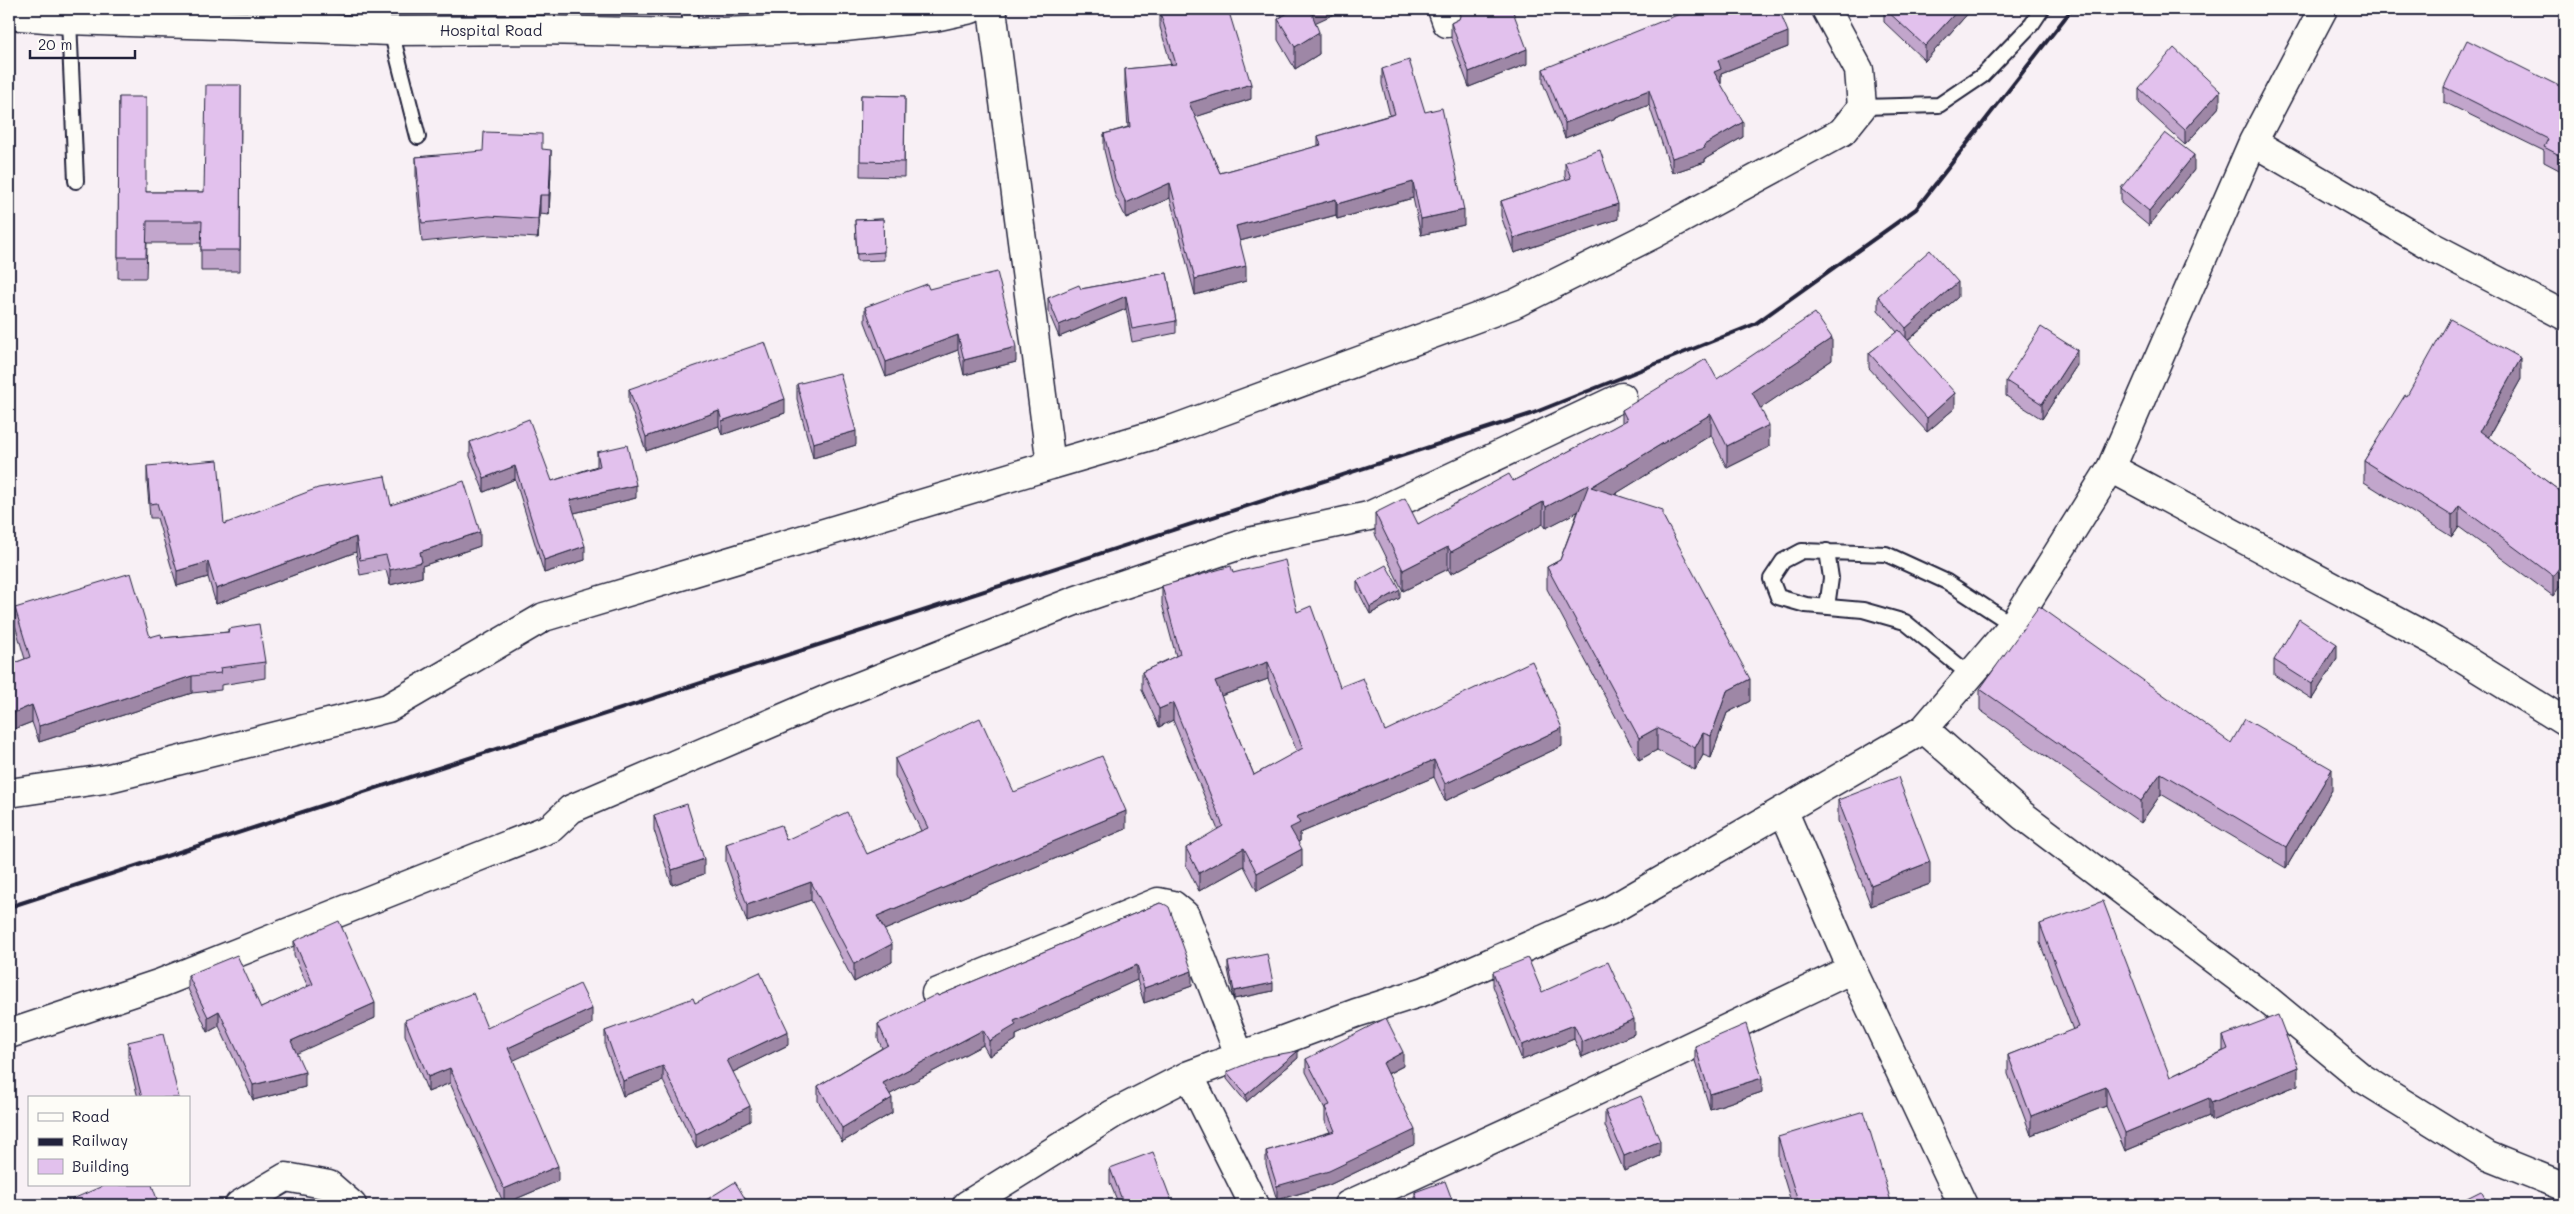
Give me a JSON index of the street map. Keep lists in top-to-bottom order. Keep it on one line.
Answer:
{"streets":{"street":["Hospital Road"]},"legend":["Road","Railway","Building"],"scale_bar":"20 m"}
